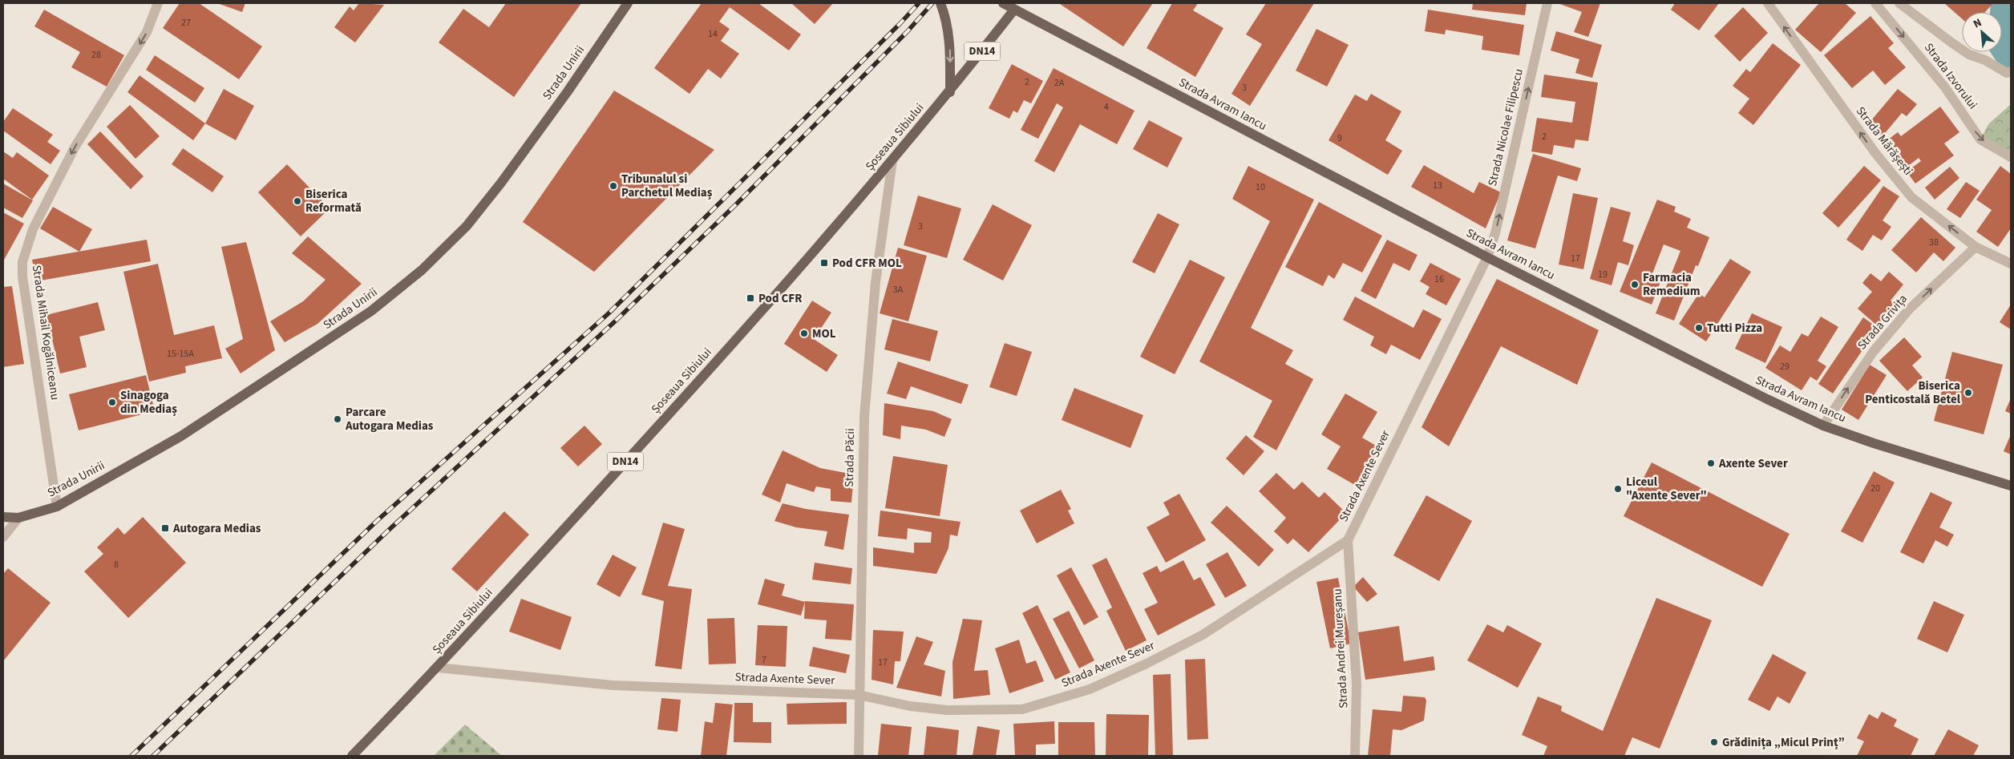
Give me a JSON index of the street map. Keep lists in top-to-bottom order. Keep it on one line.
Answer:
{"streets":{"main road":["DN14","Strada Unirii","Strada Avram Iancu","Șoseaua Sibiului"],"street":["Strada Izvorului","Strada Nicolae Filipescu","Strada Mărășești","Strada Grivița","Strada Mihail Kogălniceanu","Strada Păcii","Strada Axente Sever","Strada Andrei Mureșanu"]},"crossings":[["DN14","Șoseaua Sibiului"],["Strada Unirii","Strada Mihail Kogălniceanu"],["Strada Avram Iancu","Strada Nicolae Filipescu"],["Strada Avram Iancu","Șoseaua Sibiului"],["Strada Avram Iancu","Strada Grivița"],["Strada Avram Iancu","Strada Axente Sever"],["Strada Nicolae Filipescu","Strada Axente Sever"],["Șoseaua Sibiului","Strada Păcii"],["Șoseaua Sibiului","Strada Axente Sever"],["Strada Mărășești","Strada Grivița"],["Strada Păcii","Strada Axente Sever"],["Strada Axente Sever","Strada Andrei Mureșanu"]],"one_way":["Strada Nicolae Filipescu","Strada Mărășești","Strada Grivița","Strada Mihail Kogălniceanu"],"places":{"other":["Tribunalul si Parchetul Mediaș","Biserica Reformată","Farmacia Remedium","Tutti Pizza","MOL","Biserica Penticostală Betel","Sinagoga din Mediaș","Parcare Autogara Medias","Axente Sever","Liceul \"Axente Sever\"","Grădinița „Micul Prinț”"],"transit":["Pod CFR MOL","Pod CFR","Autogara Medias"]},"house_numbers":["27","14","28","2","2A","3","4","2","9","13","10","3","38","17","19","16","3A","15-15A","29","20","8","7","17"],"north":"top left"}
